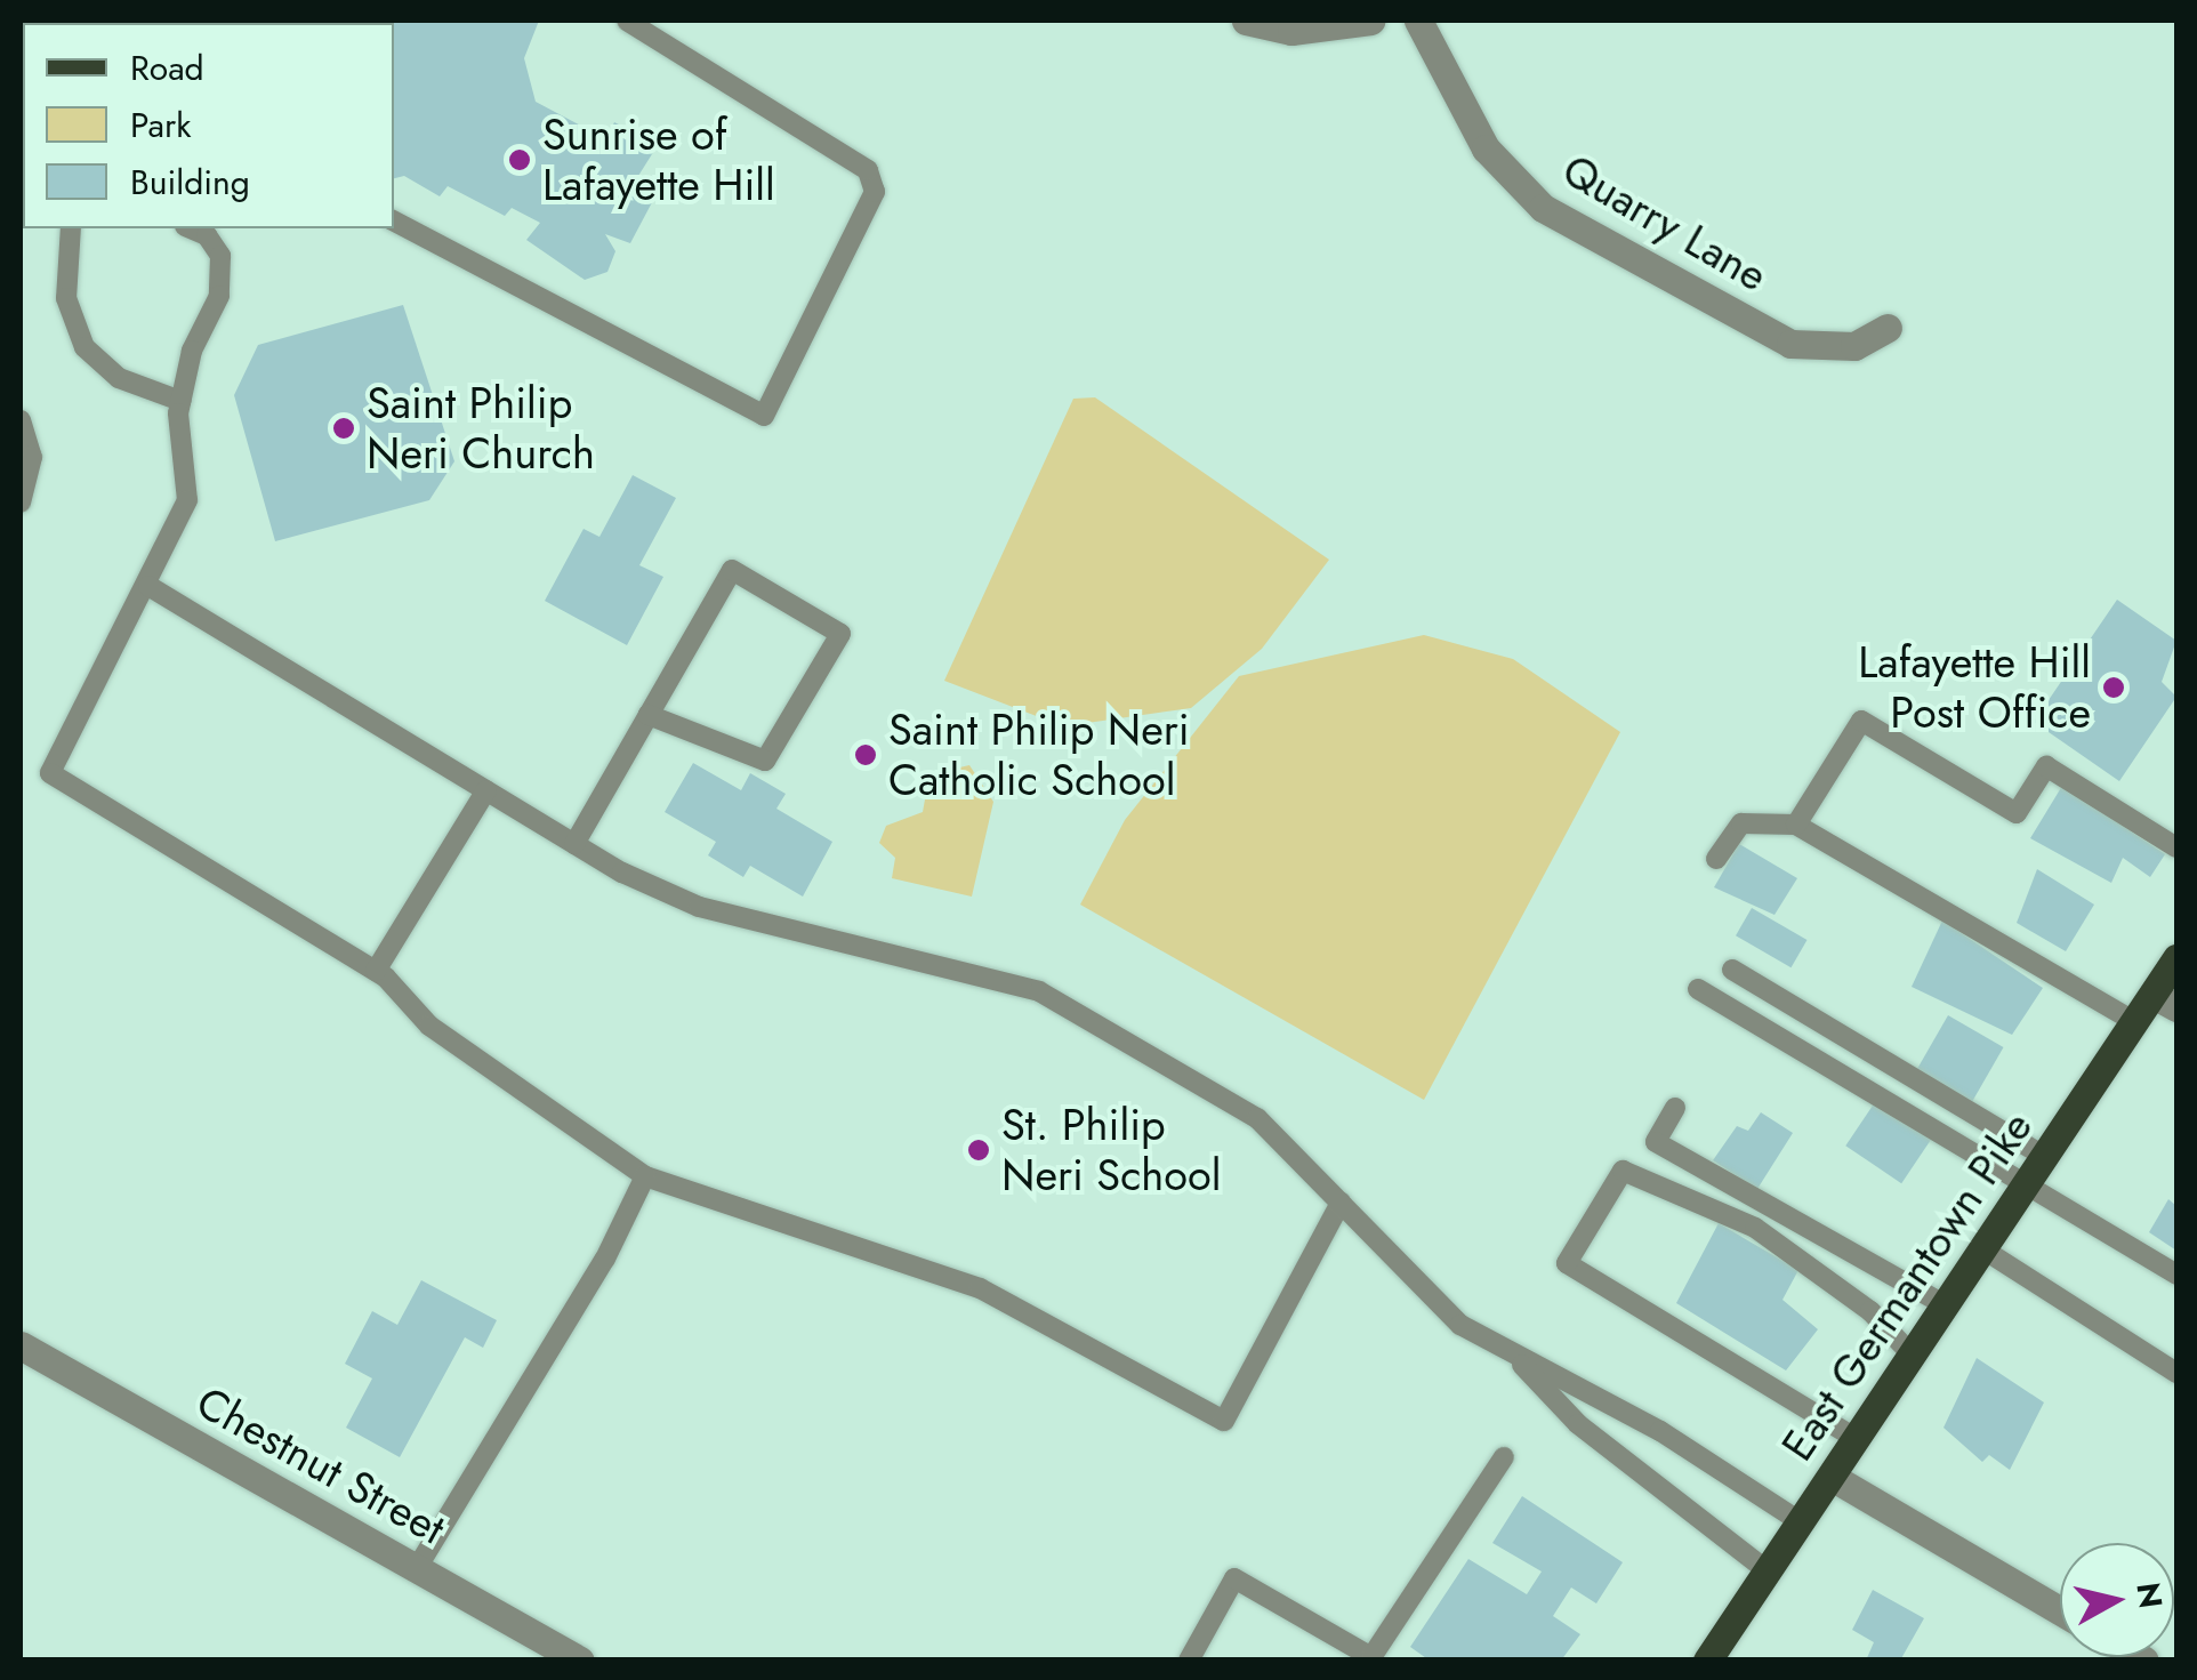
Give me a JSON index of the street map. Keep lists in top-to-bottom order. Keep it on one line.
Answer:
{"streets":{"main road":["East Germantown Pike"],"street":["Quarry Lane","Chestnut Street"]},"places":["Sunrise of Lafayette Hill","Saint Philip Neri Church","Lafayette Hill Post Office","Saint Philip Neri Catholic School","St. Philip Neri School"],"legend":["Road","Park","Building"],"north":"right"}
